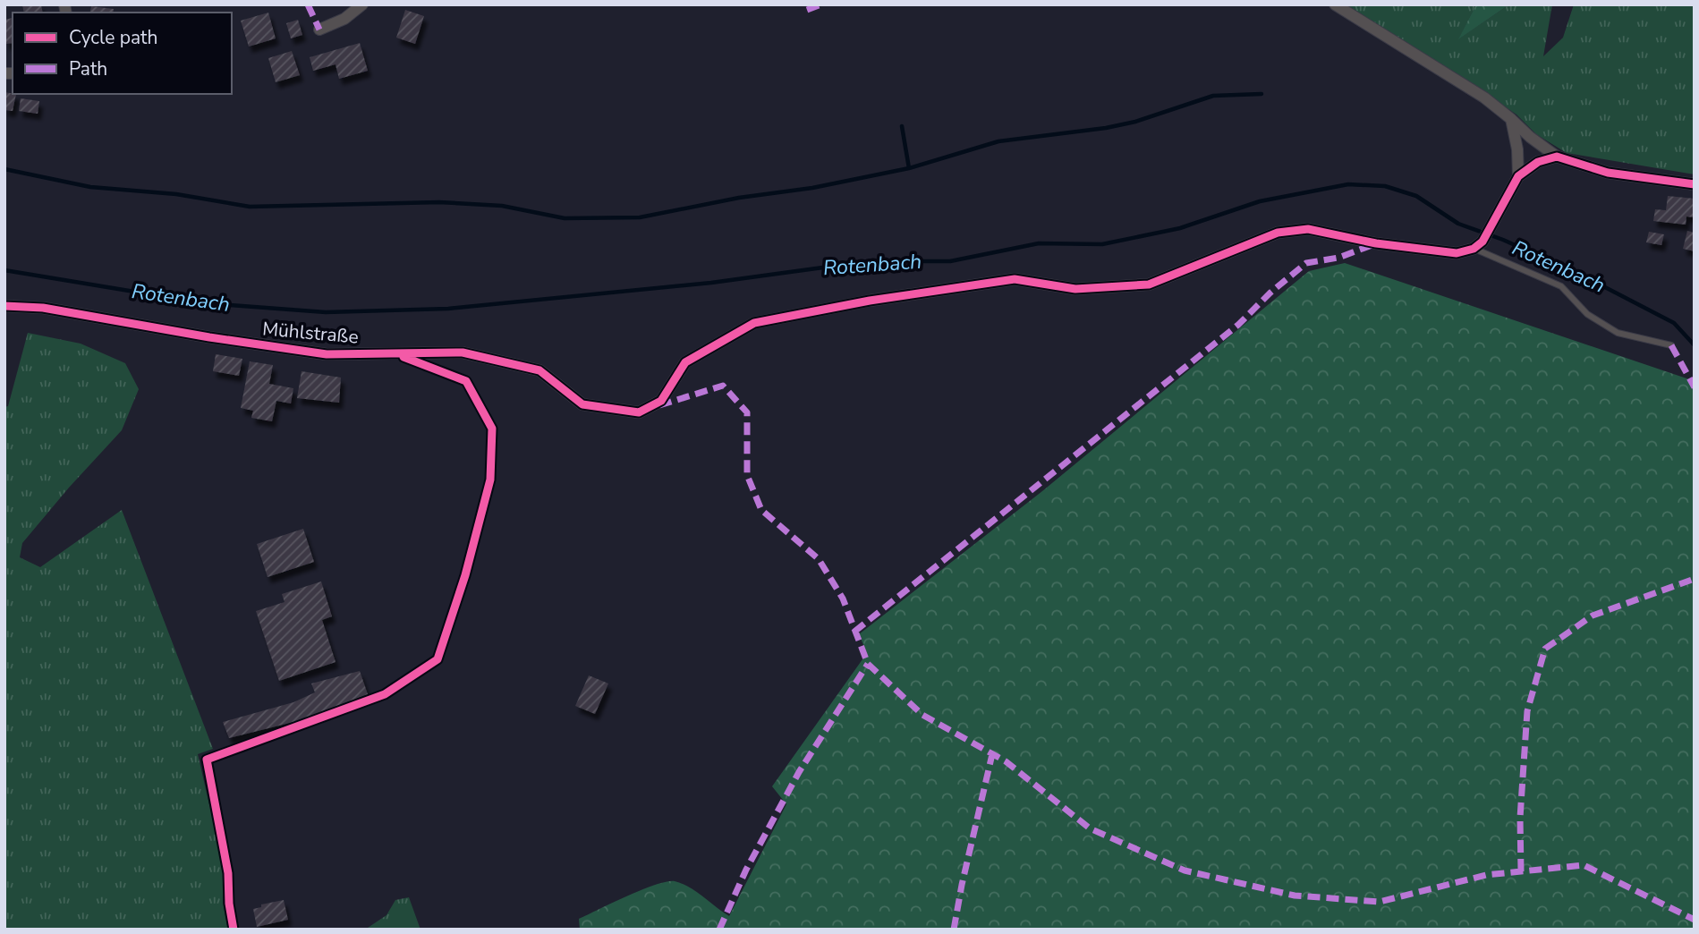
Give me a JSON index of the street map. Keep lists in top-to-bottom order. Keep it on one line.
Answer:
{"streets":{"street":["Mühlstraße"]},"water":["Rotenbach"],"legend":["Cycle path","Path"]}
